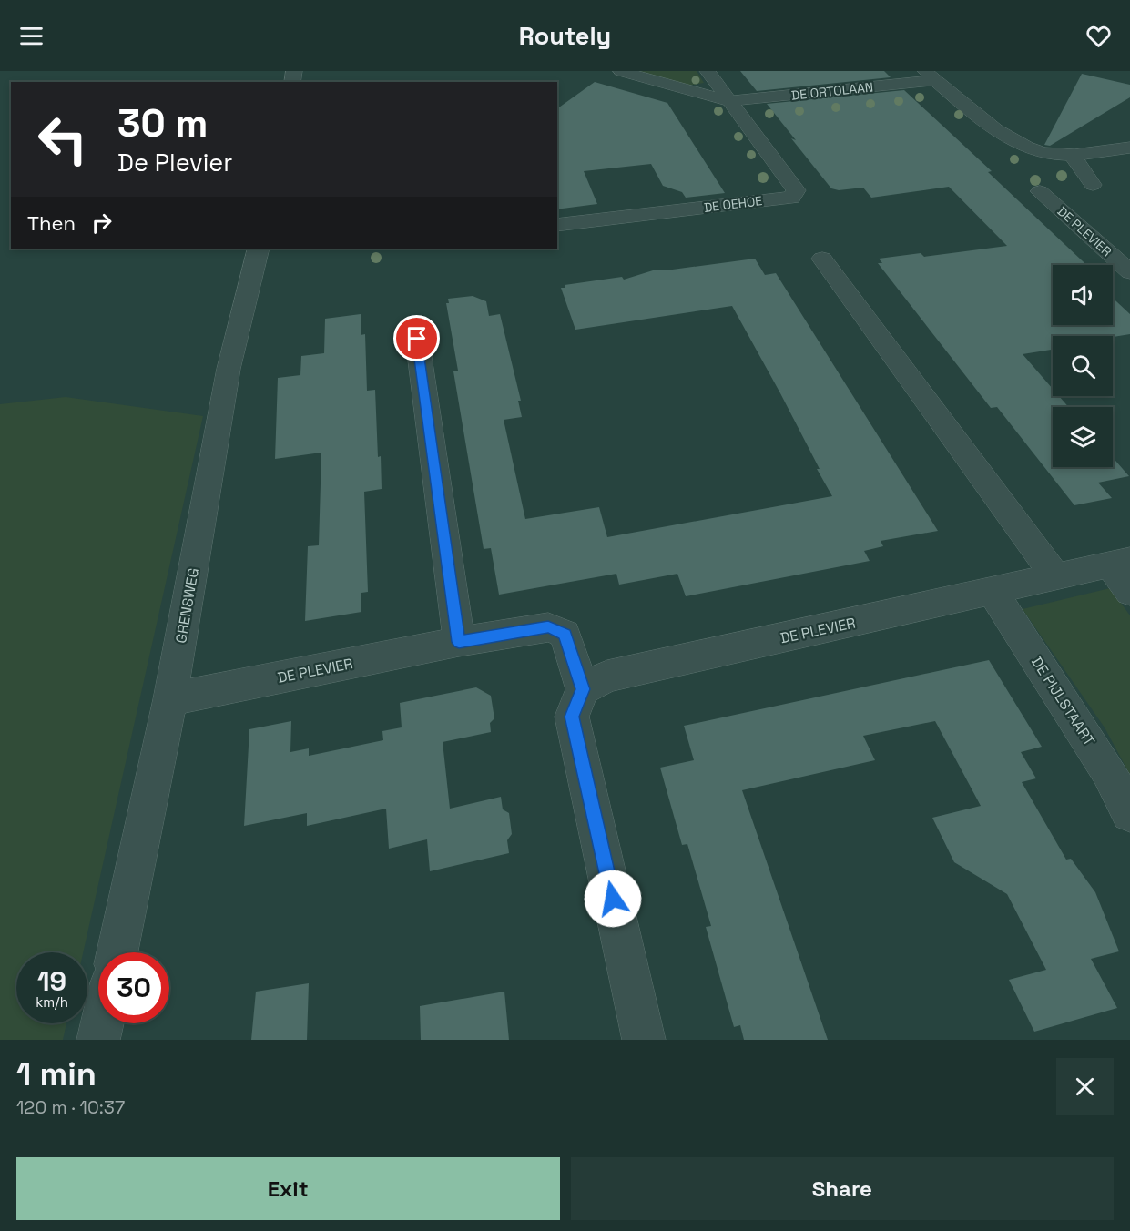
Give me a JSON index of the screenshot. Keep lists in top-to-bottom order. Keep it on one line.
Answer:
{"streets":{"street":["DE ORTOLAAN","DE OEHOE","DE PLEVIER","GRENSWEG","DE PIJLSTAART"]},"crossings":[["DE ORTOLAAN","DE OEHOE"],["DE PLEVIER","GRENSWEG"],["DE PLEVIER","DE PIJLSTAART"]],"page":{"header":"Routely","turn":["30 m","De Plevier"],"then":"Then","speed":"19 km/h","limit":"30","heading":["1 min","120 m · 10:37"],"buttons":["Exit","Share"]}}
